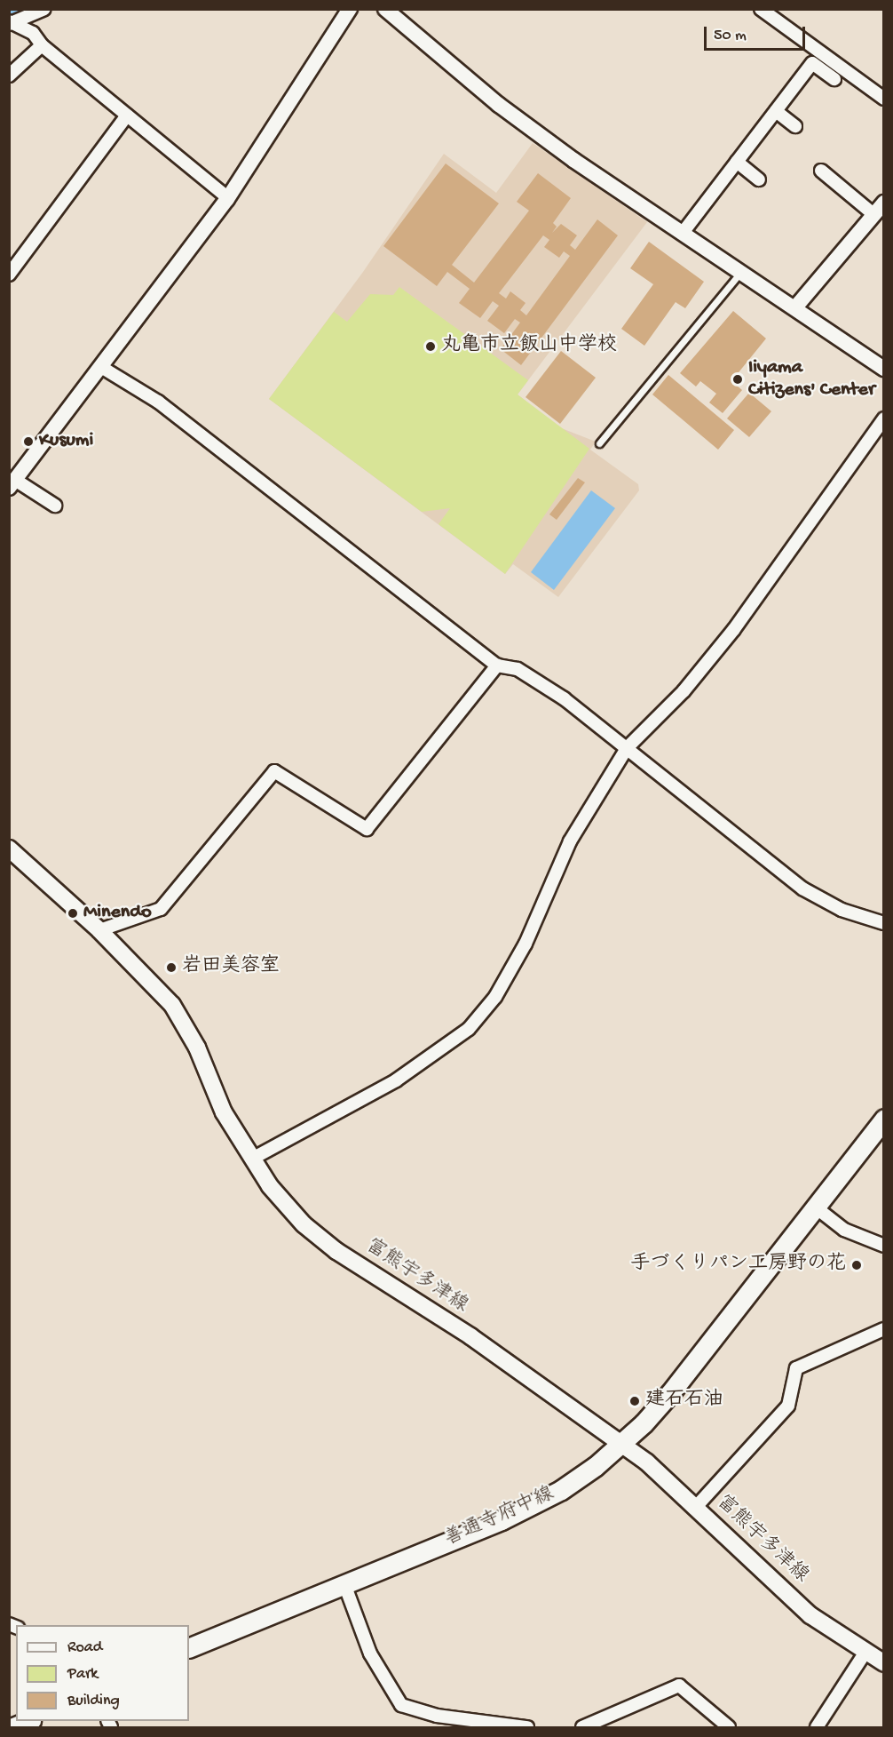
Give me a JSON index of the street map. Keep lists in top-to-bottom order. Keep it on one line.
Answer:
{"streets":{"main road":["富熊宇多津線","善通寺府中線"]},"crossings":[["富熊宇多津線","善通寺府中線"]],"places":["丸亀市立飯山中学校","Iiyama Citizens' Center","Kusumi","Minendo","岩田美容室","手づくりパン工房野の花","建石石油"],"legend":["Road","Park","Building"],"scale_bar":"50 m"}
